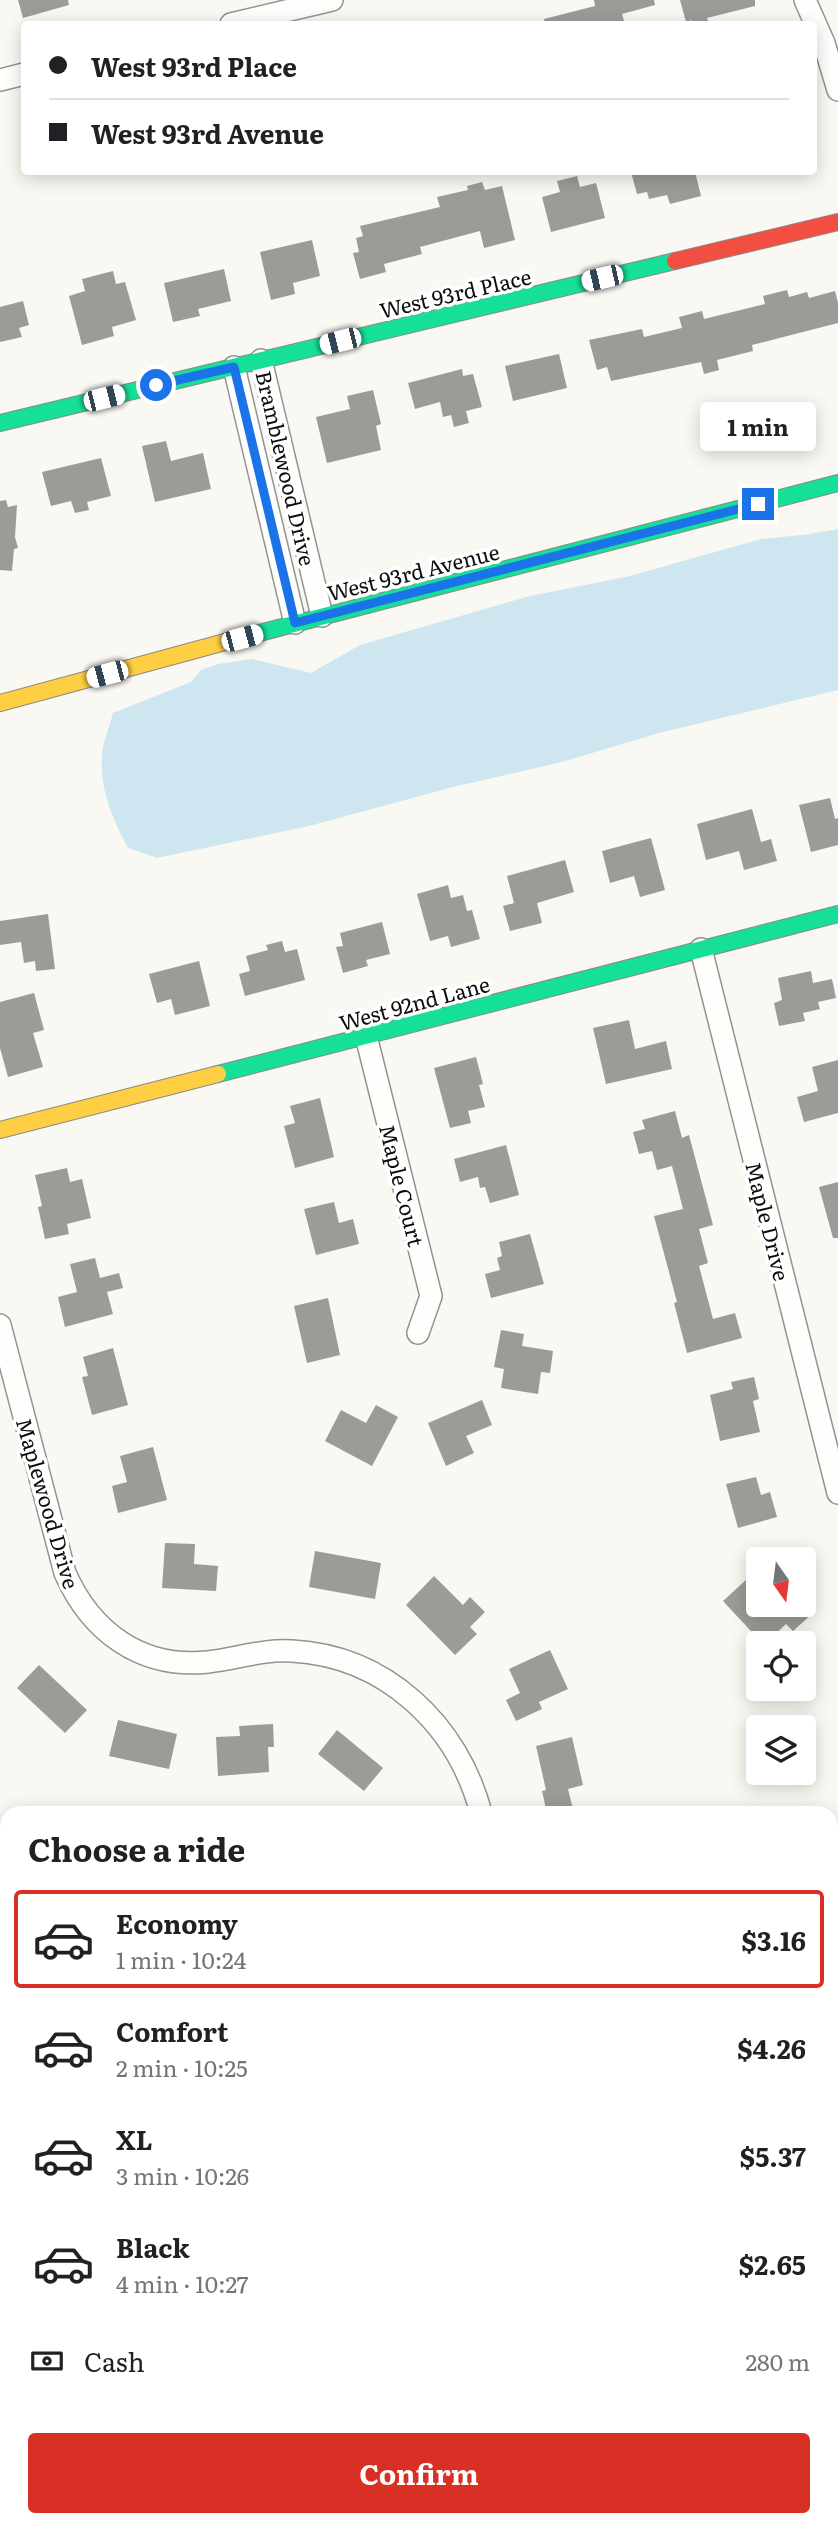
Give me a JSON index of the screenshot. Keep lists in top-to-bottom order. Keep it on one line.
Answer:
{"streets":{"street":["West 93rd Place","Bramblewood Drive","West 93rd Avenue","West 92nd Lane","Maple Court","Maple Drive","Maplewood Drive"]},"crossings":[["West 93rd Place","Bramblewood Drive"],["Bramblewood Drive","West 93rd Avenue"],["West 92nd Lane","Maple Court"],["West 92nd Lane","Maple Drive"]],"north":"bottom","page":{"banner":["West 93rd Place","West 93rd Avenue"],"bubble":"1 min","heading":"Choose a ride","list":[{"name":"Economy","note":"1 min · 10:24","value":"$3.16"},{"name":"Comfort","note":"2 min · 10:25","value":"$4.26"},{"name":"XL","note":"3 min · 10:26","value":"$5.37"},{"name":"Black","note":"4 min · 10:27","value":"$2.65"}],"pay":["Cash","280 m"],"buttons":"Confirm"}}
